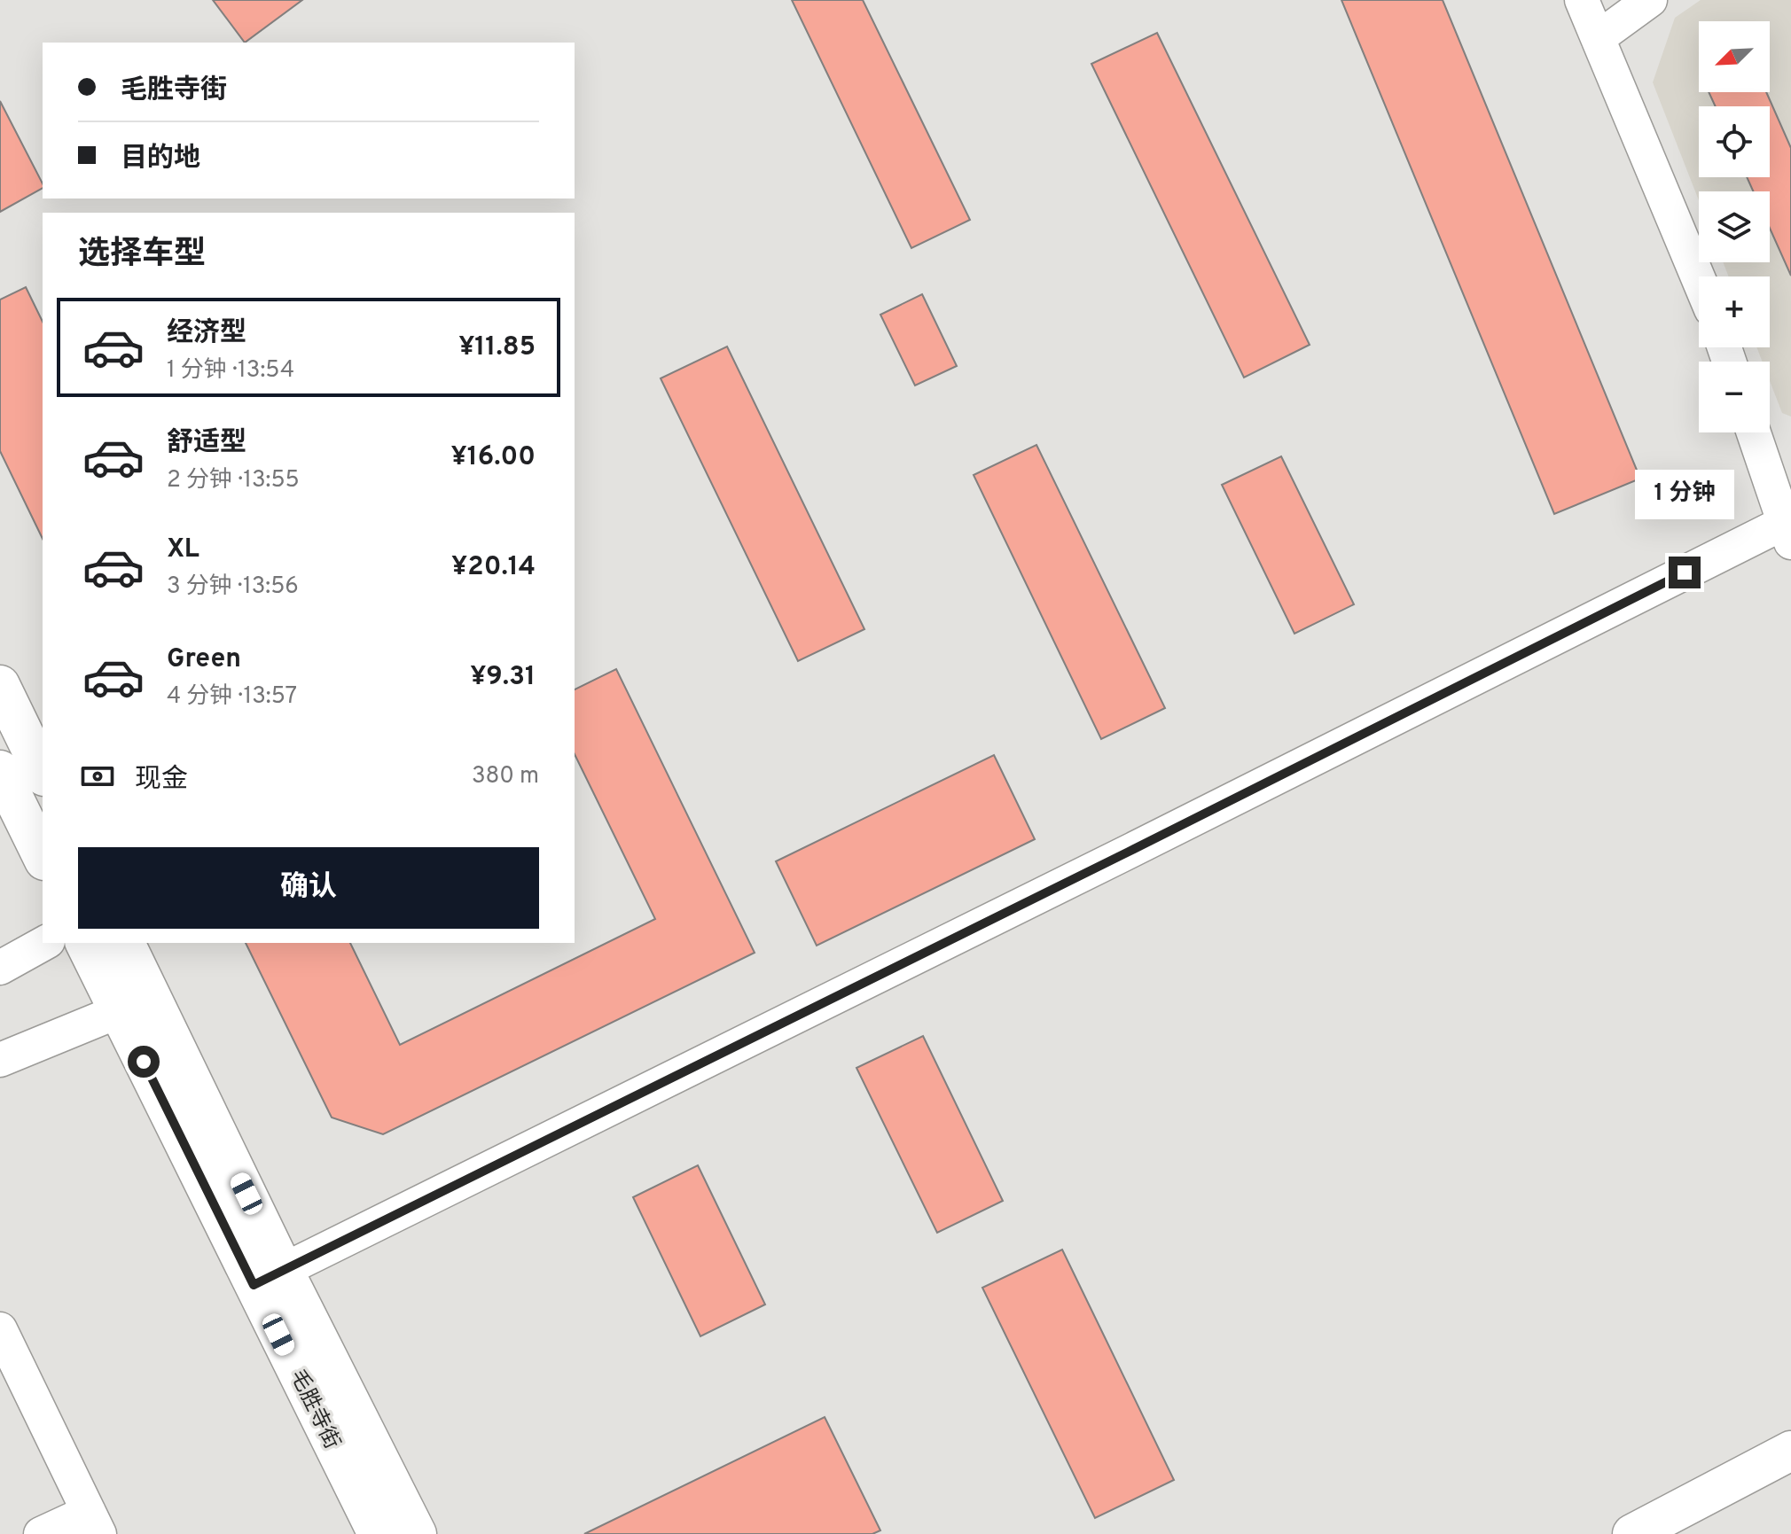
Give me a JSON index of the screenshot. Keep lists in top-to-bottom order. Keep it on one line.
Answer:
{"streets":{"street":["毛胜寺街"]},"north":"bottom left","page":{"map_buttons":["+","−"],"banner":["毛胜寺街","目的地"],"heading":"选择车型","list":[{"name":"经济型","note":"1 分钟 · 13:54","value":"¥11.85"},{"name":"舒适型","note":"2 分钟 · 13:55","value":"¥16.00"},{"name":"XL","note":"3 分钟 · 13:56","value":"¥20.14"},{"name":"Green","note":"4 分钟 · 13:57","value":"¥9.31"}],"bubble":"1 分钟","pay":["现金","380 m"],"buttons":"确认"}}
